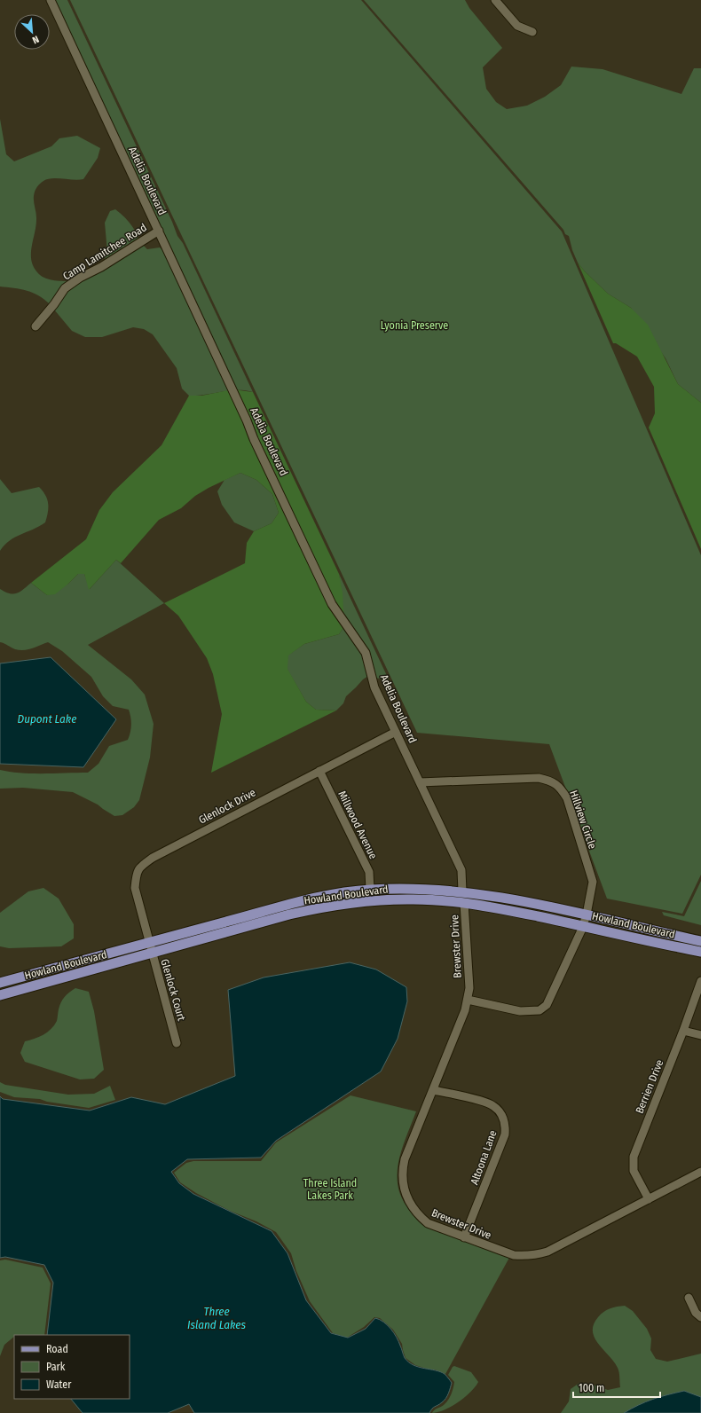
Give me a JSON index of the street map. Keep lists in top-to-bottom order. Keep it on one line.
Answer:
{"streets":{"main road":["Howland Boulevard"],"street":["Adelia Boulevard","Camp Lamitchee Road","Glenlock Drive","Hillview Circle","Millwood Avenue","Brewster Drive","Glenlock Court","Berrien Drive","Altoona Lane"]},"crossings":[["Adelia Boulevard","Camp Lamitchee Road"],["Adelia Boulevard","Glenlock Drive"],["Adelia Boulevard","Hillview Circle"],["Adelia Boulevard","Howland Boulevard"],["Glenlock Drive","Millwood Avenue"],["Glenlock Drive","Howland Boulevard"],["Glenlock Drive","Glenlock Court"],["Hillview Circle","Howland Boulevard"],["Millwood Avenue","Howland Boulevard"],["Howland Boulevard","Brewster Drive"],["Howland Boulevard","Glenlock Court"],["Brewster Drive","Berrien Drive"],["Brewster Drive","Altoona Lane"]],"water":["Dupont Lake","Three Island Lakes"],"parks":["Lyonia Preserve","Three Island Lakes Park"],"legend":["Road","Park","Water"],"scale_bar":"100 m","north":"bottom right"}
